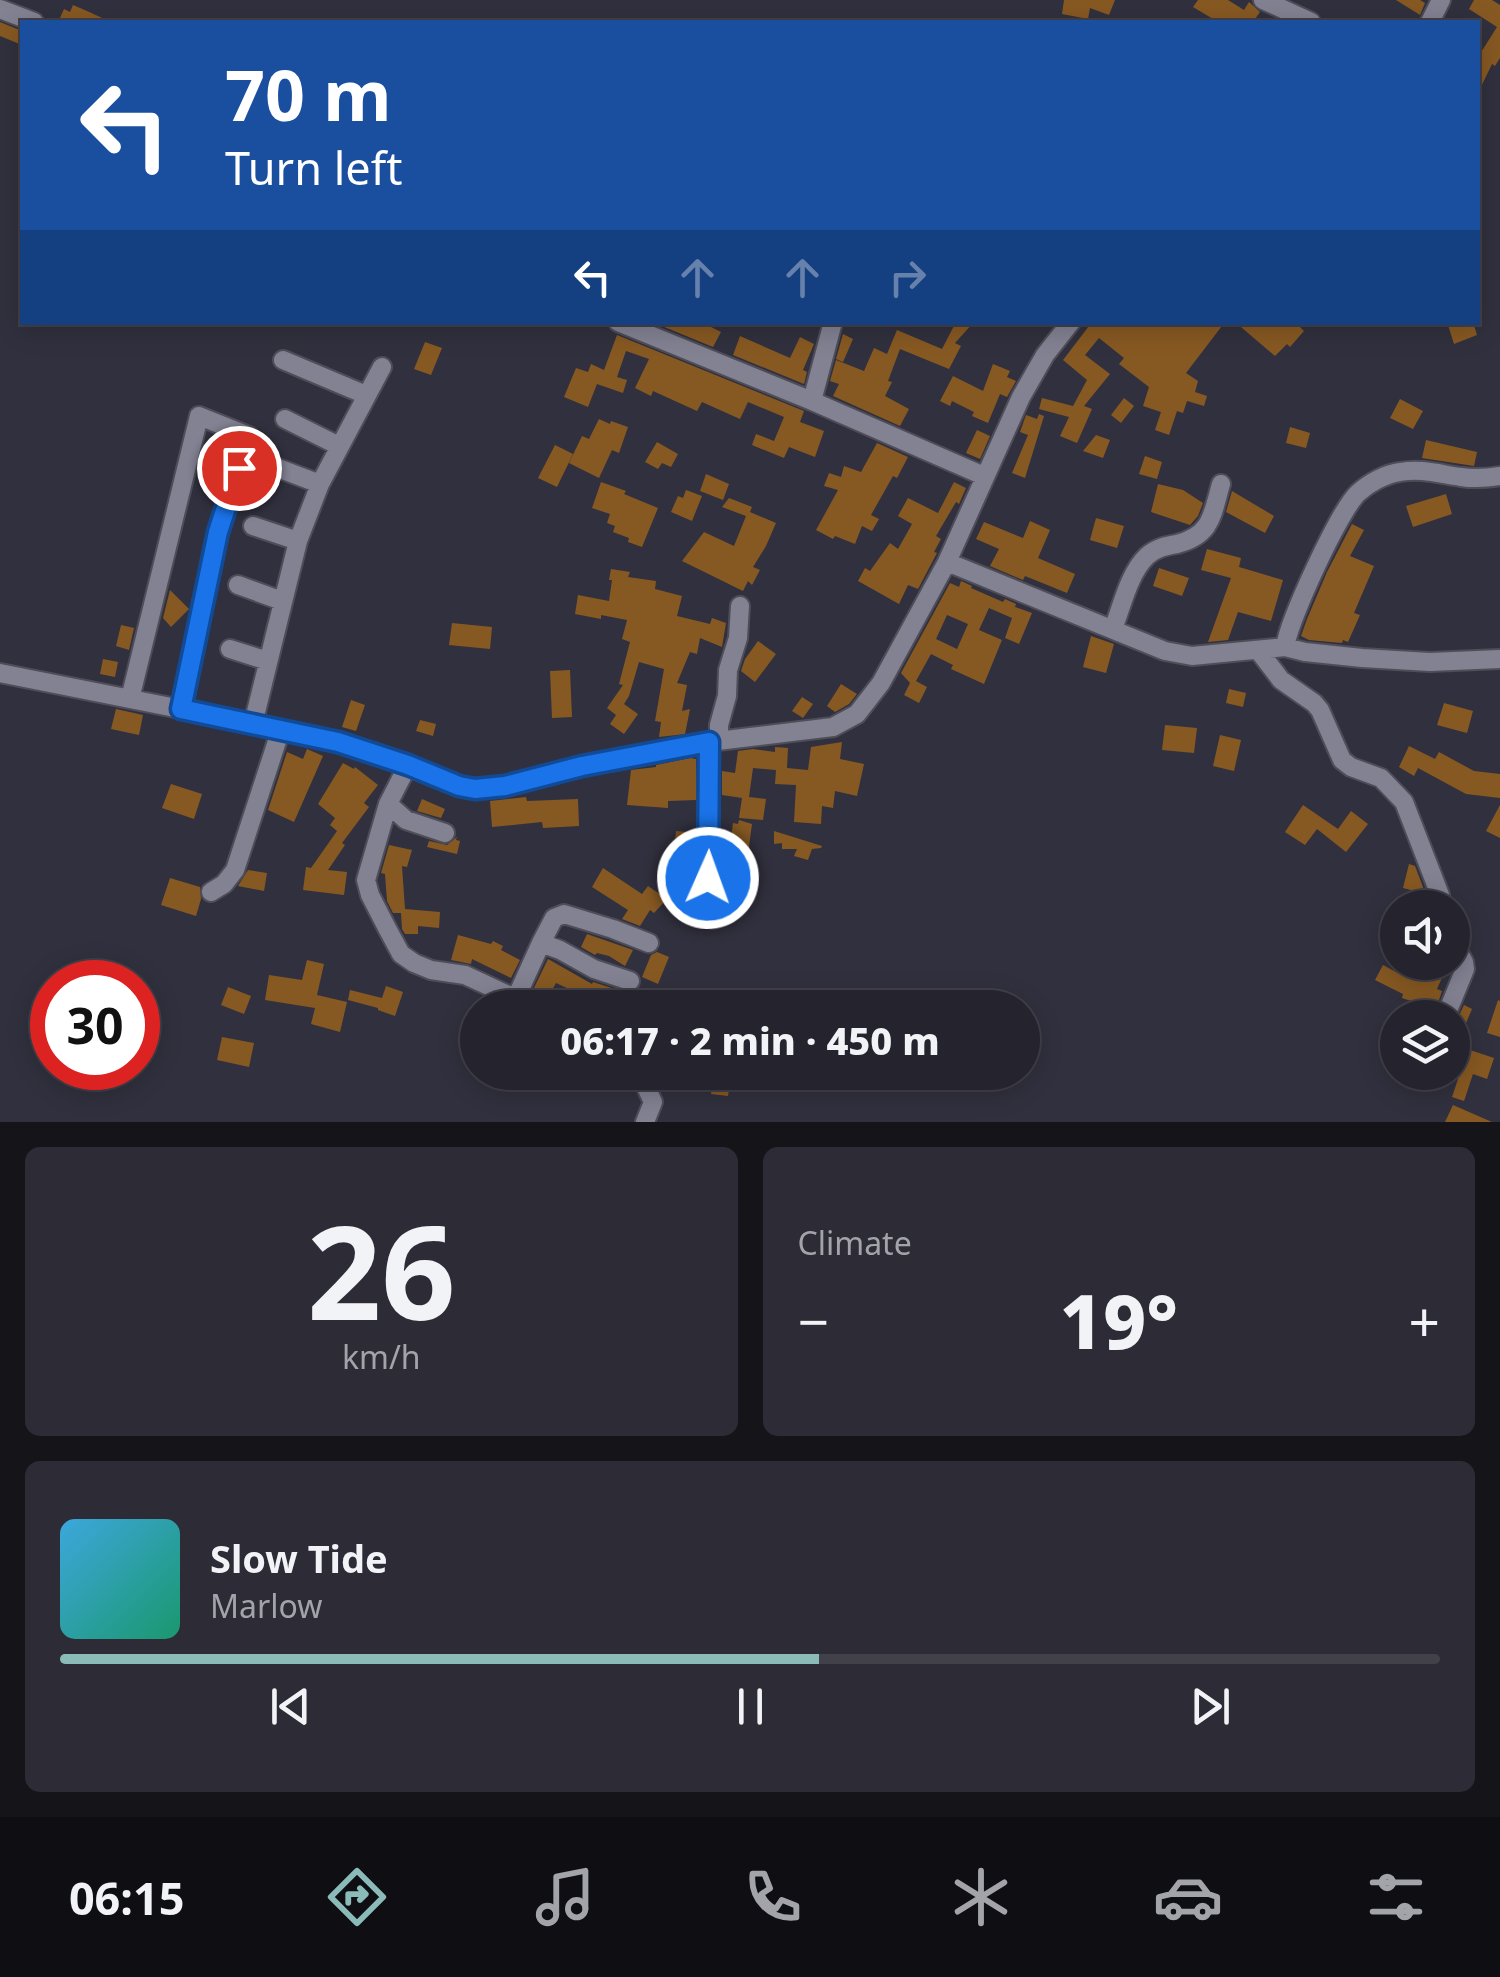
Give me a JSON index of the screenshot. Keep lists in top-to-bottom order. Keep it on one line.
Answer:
{"page":{"turn":["70 m","Turn left"],"limit":"30","trip":"06:17 · 2 min · 450 m","tile":[["26","km/h"],"Climate"],"heat":["−","19°","+"],"song":["Slow Tide","Marlow"],"tabs":"06:15"}}
